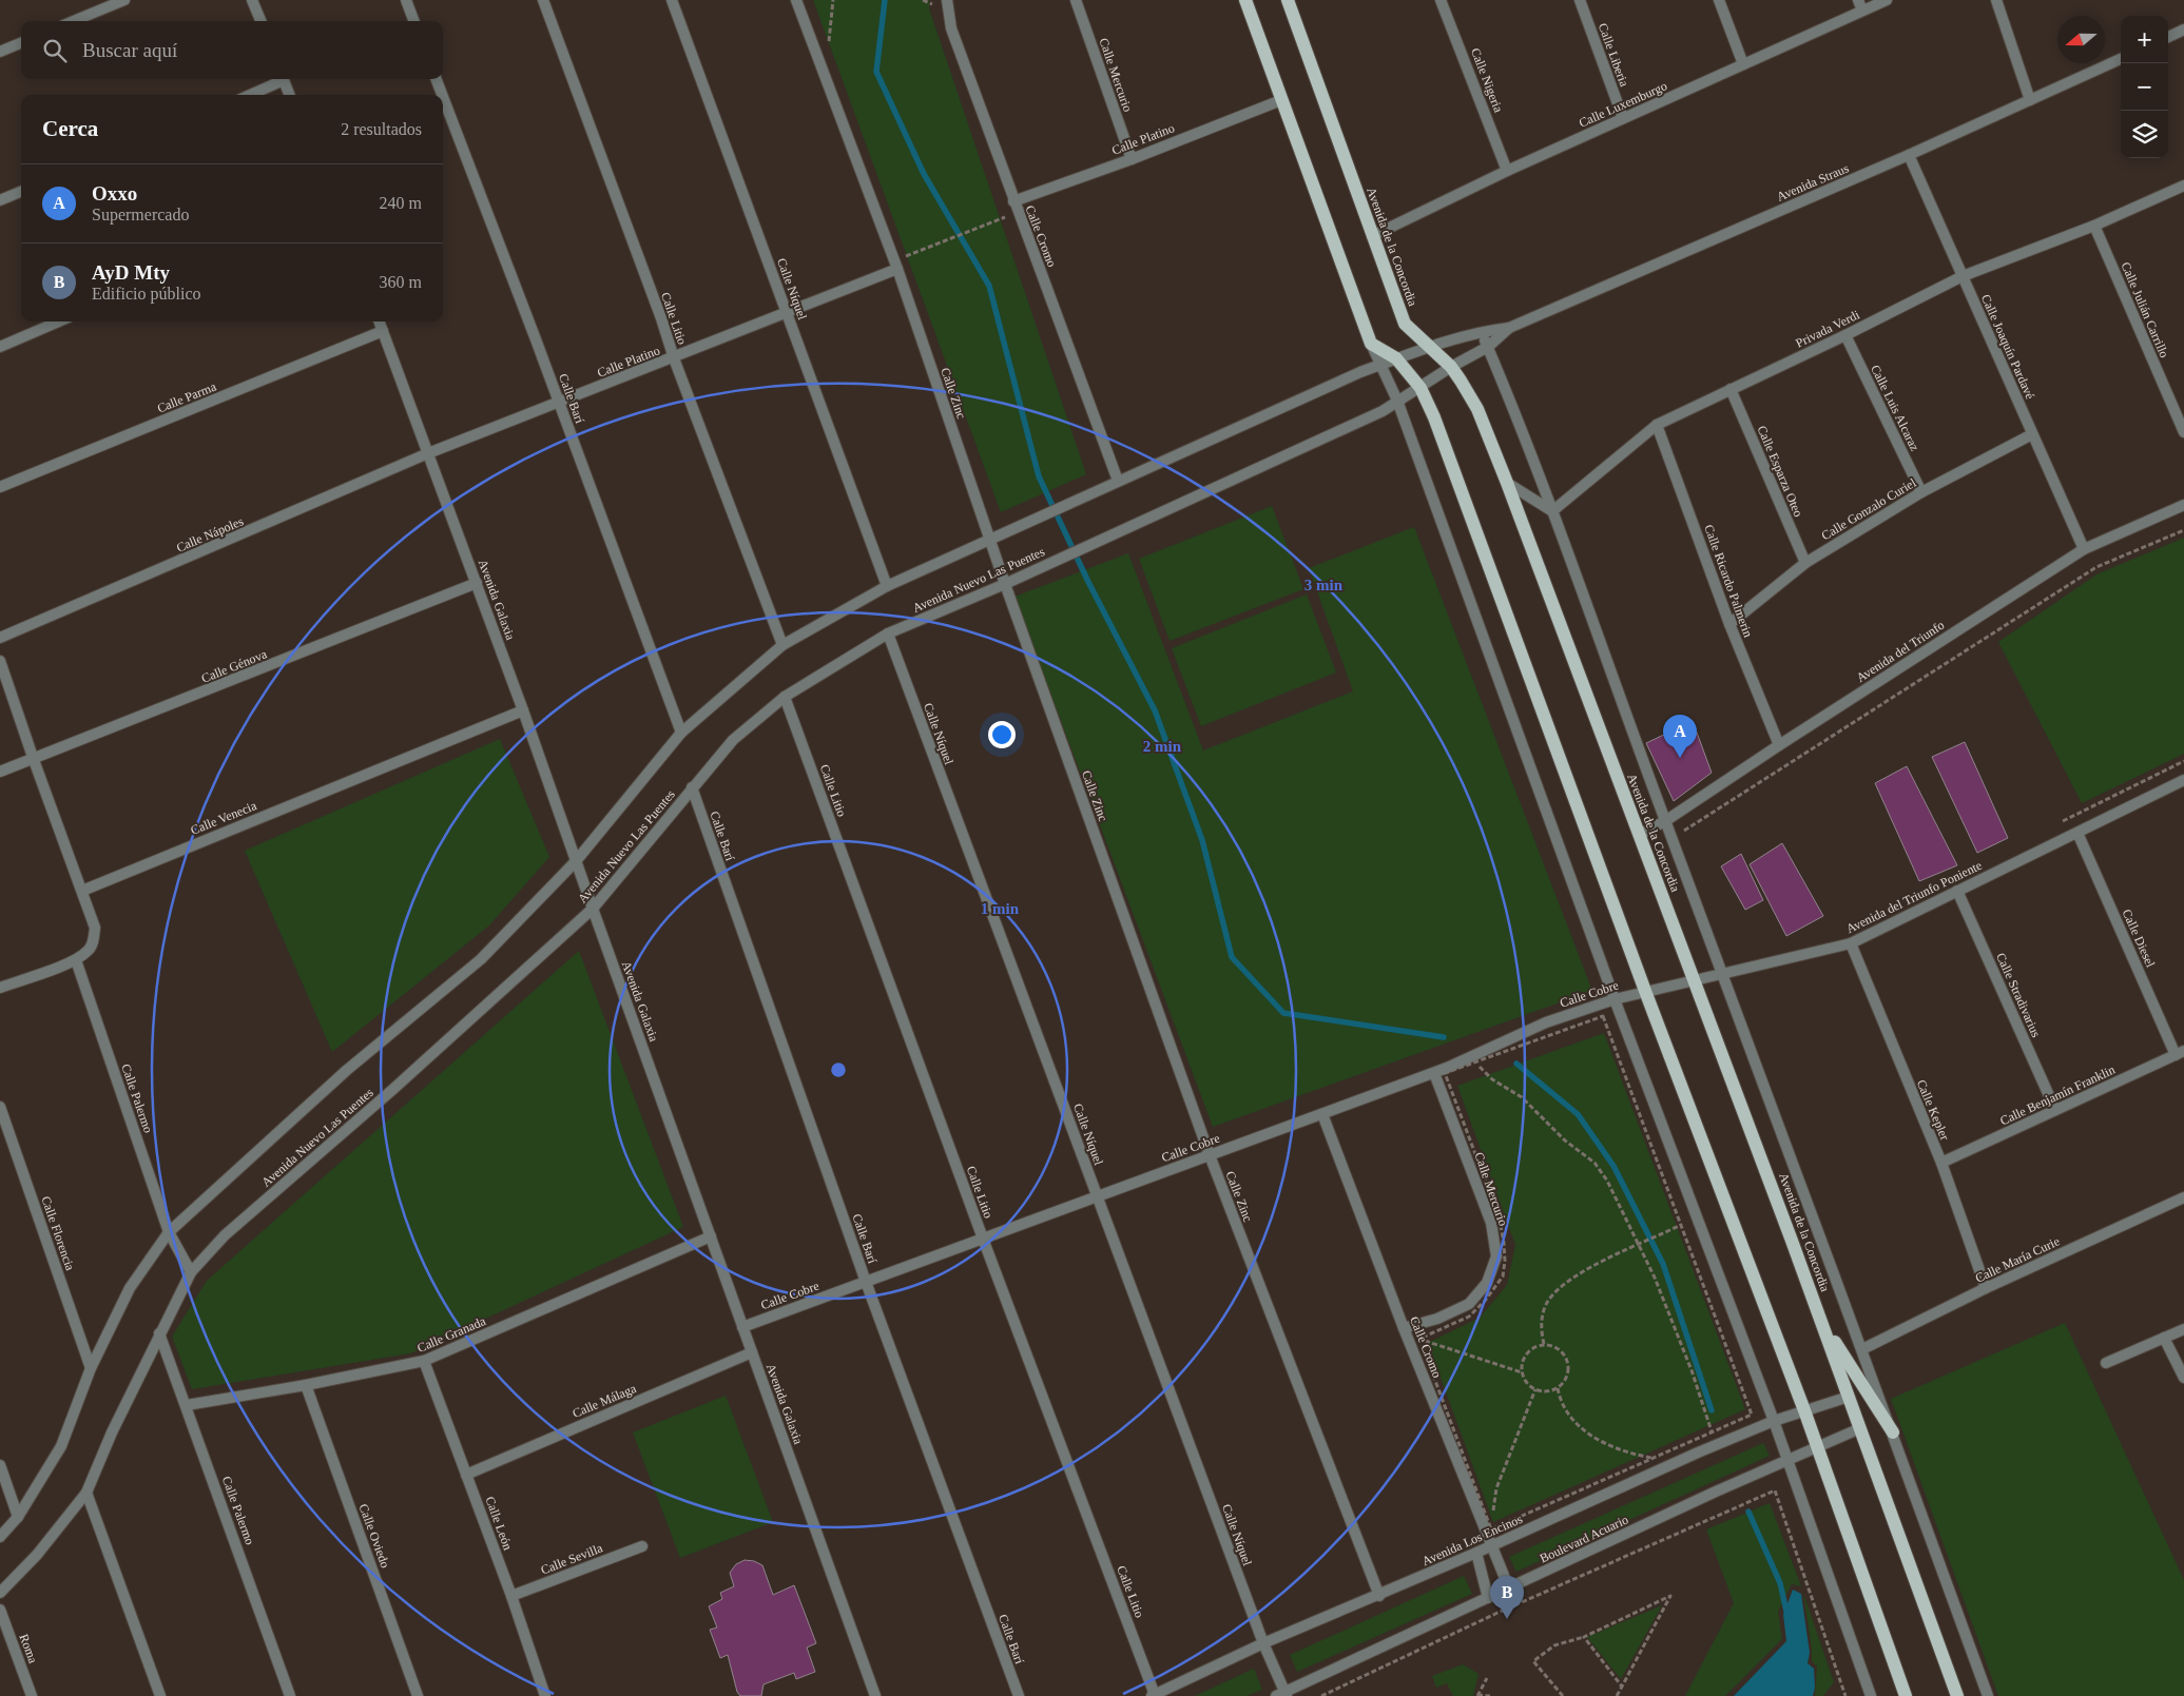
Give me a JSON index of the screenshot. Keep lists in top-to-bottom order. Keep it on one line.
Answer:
{"streets":{"main road":["Avenida de la Concordia"],"street":["Calle Liberia","Calle Mercurio","Calle Nigeria","Calle Luxemburgo","Calle Platino","Avenida Straus","Calle Cromo","Calle Níquel","Calle Julián Carrillo","Calle Litio","Privada Verdi","Calle Joaquín Pardavé","Calle Zinc","Calle Parma","Calle Barí","Calle Luis Alcaraz","Calle Esparza Oteo","Calle Gonzalo Curiel","Calle Nápoles","Avenida Nuevo Las Puentes","Calle Ricardo Palmerin","Avenida Galaxia","Avenida del Triunfo","Calle Génova","Calle Venecia","Avenida del Triunfo Poniente","Calle Diesel","Calle Cobre","Calle Stradivarius","Calle Benjamín Franklin","Calle Palermo","Calle Kepler","Calle Florencia","Calle María Curie","Calle Granada","Calle Málaga","Calle León","Calle Oviedo","Boulevard Acuario","Avenida Los Encinos","Calle Sevilla","Roma"]},"crossings":[["Calle Liberia","Calle Luxemburgo"],["Calle Mercurio","Calle Platino"],["Calle Mercurio","Calle Cromo"],["Calle Mercurio","Calle Cobre"],["Calle Nigeria","Calle Luxemburgo"],["Calle Luxemburgo","Avenida de la Concordia"],["Calle Platino","Calle Cromo"],["Calle Platino","Calle Níquel"],["Calle Platino","Calle Litio"],["Calle Platino","Calle Zinc"],["Calle Platino","Calle Barí"],["Calle Platino","Calle Nápoles"],["Calle Platino","Avenida Galaxia"],["Avenida Straus","Avenida de la Concordia"],["Avenida Straus","Calle Joaquín Pardavé"],["Avenida Straus","Avenida Nuevo Las Puentes"],["Calle Cromo","Calle Cobre"],["Calle Cromo","Boulevard Acuario"],["Calle Cromo","Avenida Los Encinos"],["Avenida de la Concordia","Privada Verdi"],["Avenida de la Concordia","Avenida del Triunfo"],["Avenida de la Concordia","Avenida del Triunfo Poniente"],["Avenida de la Concordia","Calle Cobre"],["Avenida de la Concordia","Calle María Curie"],["Avenida de la Concordia","Boulevard Acuario"],["Avenida de la Concordia","Avenida Los Encinos"],["Calle Níquel","Avenida Nuevo Las Puentes"],["Calle Níquel","Calle Cobre"],["Calle Níquel","Boulevard Acuario"],["Calle Níquel","Avenida Los Encinos"],["Calle Julián Carrillo","Privada Verdi"],["Calle Litio","Avenida Nuevo Las Puentes"],["Calle Litio","Calle Cobre"],["Calle Litio","Avenida Los Encinos"],["Privada Verdi","Calle Joaquín Pardavé"],["Privada Verdi","Calle Luis Alcaraz"],["Privada Verdi","Calle Esparza Oteo"],["Privada Verdi","Calle Ricardo Palmerin"],["Calle Joaquín Pardavé","Calle Gonzalo Curiel"],["Calle Joaquín Pardavé","Avenida del Triunfo"],["Calle Zinc","Avenida Nuevo Las Puentes"],["Calle Zinc","Calle Cobre"],["Calle Zinc","Avenida Los Encinos"],["Calle Parma","Avenida Galaxia"],["Calle Barí","Avenida Nuevo Las Puentes"],["Calle Barí","Calle Cobre"],["Calle Luis Alcaraz","Calle Gonzalo Curiel"],["Calle Esparza Oteo","Calle Gonzalo Curiel"],["Calle Gonzalo Curiel","Calle Ricardo Palmerin"],["Calle Nápoles","Avenida Galaxia"],["Avenida Nuevo Las Puentes","Avenida Galaxia"],["Avenida Nuevo Las Puentes","Calle Palermo"],["Calle Ricardo Palmerin","Avenida del Triunfo"],["Avenida Galaxia","Calle Génova"],["Avenida Galaxia","Calle Venecia"],["Avenida Galaxia","Calle Cobre"],["Avenida Galaxia","Calle Granada"],["Avenida Galaxia","Calle Málaga"],["Avenida del Triunfo Poniente","Calle Diesel"],["Avenida del Triunfo Poniente","Calle Cobre"],["Avenida del Triunfo Poniente","Calle Stradivarius"],["Avenida del Triunfo Poniente","Calle Kepler"],["Calle Diesel","Calle Benjamín Franklin"],["Calle Stradivarius","Calle Benjamín Franklin"],["Calle Benjamín Franklin","Calle Kepler"],["Calle Palermo","Calle Granada"],["Calle Kepler","Calle María Curie"],["Calle Granada","Calle León"],["Calle Granada","Calle Oviedo"],["Calle Málaga","Calle León"],["Calle León","Calle Sevilla"]],"north":"left","page":{"map_buttons":["+","−"],"search":"Buscar aquí","heading":["Cerca","2 resultados"],"list":[{"mark":"A","name":"Oxxo","note":"Supermercado","value":"240 m"},{"mark":"B","name":"AyD Mty","note":"Edificio público","value":"360 m"}],"pins":["A","B"]},"rings":["3 min","2 min","1 min"]}
